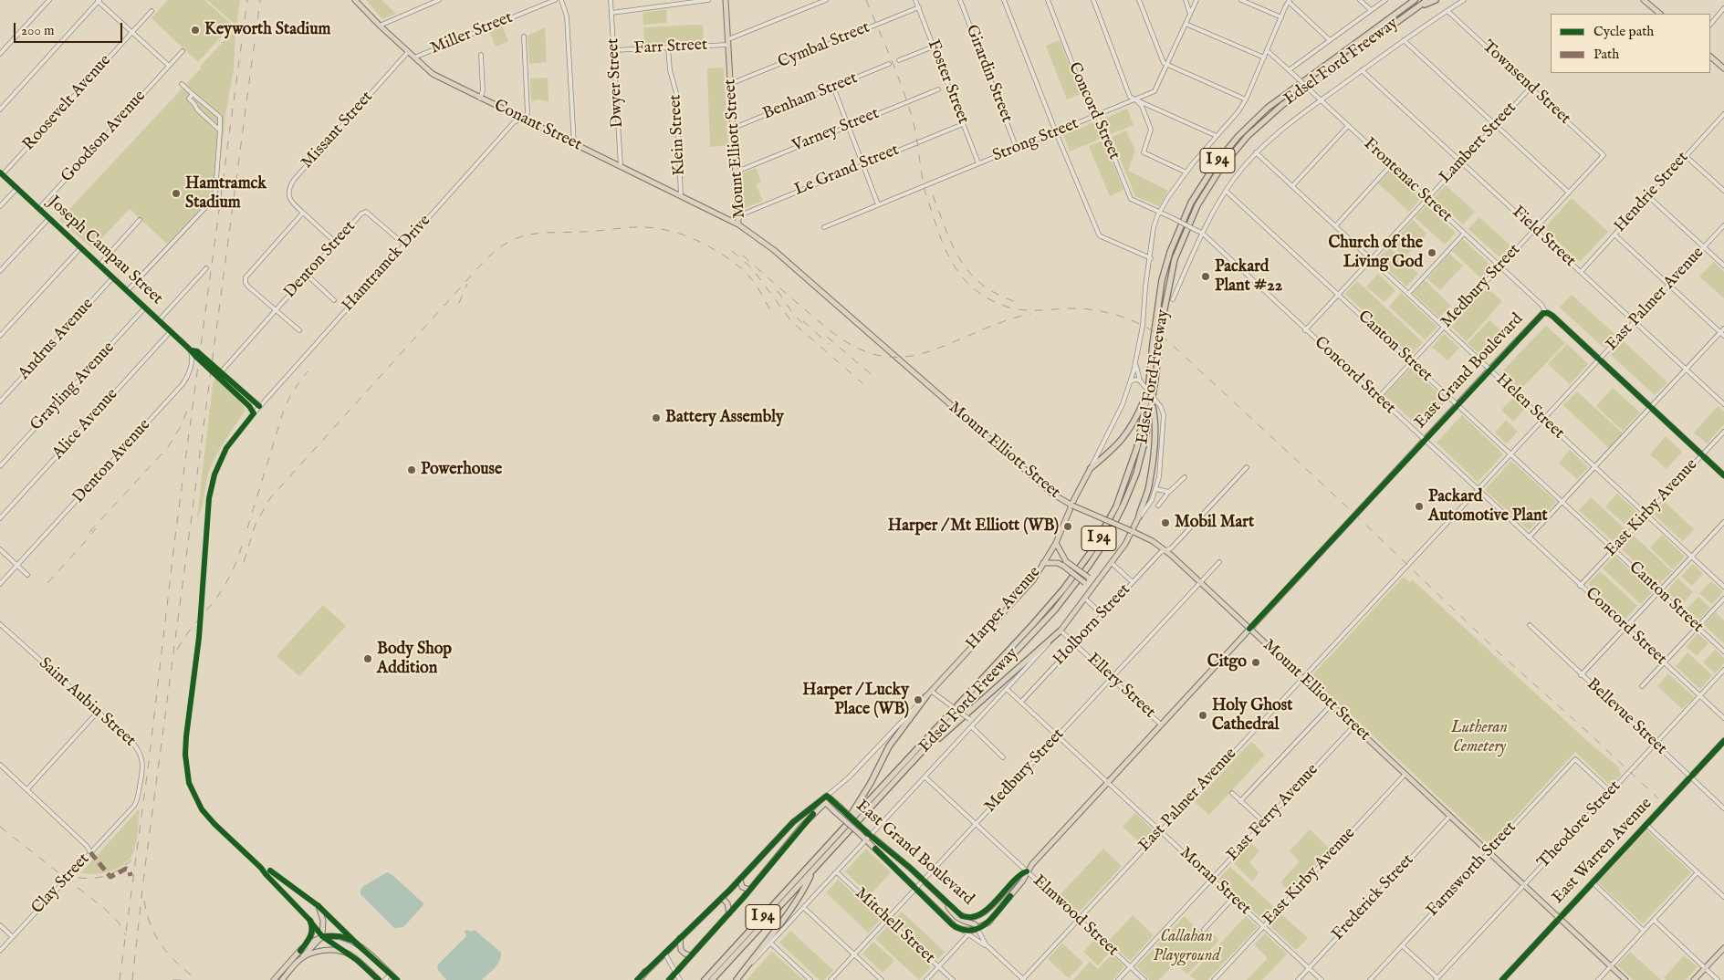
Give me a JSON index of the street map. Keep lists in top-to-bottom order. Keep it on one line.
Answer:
{"streets":{"highway":["Edsel Ford Freeway","I 94"],"main road":["Conant Street","Mount Elliott Street","East Grand Boulevard","Harper Avenue","East Warren Avenue"],"street":["Miller Street","Cymbal Street","Farr Street","Girardin Street","Foster Street","Dwyer Street","Townsend Street","Benham Street","Roosevelt Avenue","Concord Street","Missant Street","Varney Street","Klein Street","Goodson Avenue","Strong Street","Lambert Street","Le Grand Street","Frontenac Street","Hendrie Street","Field Street","Joseph Campau Street","Denton Street","Hamtramck Drive","Medbury Street","East Palmer Avenue","Andrus Avenue","Canton Street","Grayling Avenue","Helen Street","Alice Avenue","Denton Avenue","East Kirby Avenue","Holborn Street","Ellery Street","Saint Aubin Street","Bellevue Street","East Ferry Avenue","Theodore Street","Farnsworth Street","Moran Street","Clay Street","Frederick Street","Elmwood Street","Mitchell Street"]},"crossings":[["Miller Street","Conant Street"],["Cymbal Street","Foster Street"],["Cymbal Street","Mount Elliott Street"],["Farr Street","Dwyer Street"],["Farr Street","Klein Street"],["Farr Street","Mount Elliott Street"],["Girardin Street","Strong Street"],["Foster Street","Strong Street"],["Foster Street","Le Grand Street"],["Dwyer Street","Conant Street"],["Townsend Street","Lambert Street"],["Townsend Street","Medbury Street"],["Benham Street","Mount Elliott Street"],["Roosevelt Avenue","Joseph Campau Street"],["Concord Street","Strong Street"],["Concord Street","Lambert Street"],["Concord Street","Medbury Street"],["Concord Street","East Palmer Avenue"],["Concord Street","East Grand Boulevard"],["Concord Street","East Kirby Avenue"],["Concord Street","Harper Avenue"],["Concord Street","Theodore Street"],["Conant Street","Missant Street"],["Conant Street","Klein Street"],["Conant Street","Mount Elliott Street"],["Conant Street","Le Grand Street"],["Conant Street","Hamtramck Drive"],["Varney Street","Mount Elliott Street"],["Goodson Avenue","Joseph Campau Street"],["Lambert Street","Frontenac Street"],["Lambert Street","Field Street"],["Lambert Street","Canton Street"],["Lambert Street","Helen Street"],["Mount Elliott Street","Le Grand Street"],["Mount Elliott Street","Medbury Street"],["Mount Elliott Street","East Palmer Avenue"],["Mount Elliott Street","East Grand Boulevard"],["Mount Elliott Street","East Kirby Avenue"],["Mount Elliott Street","Harper Avenue"],["Mount Elliott Street","Holborn Street"],["Mount Elliott Street","East Ferry Avenue"],["Mount Elliott Street","Theodore Street"],["Mount Elliott Street","East Warren Avenue"],["Mount Elliott Street","Farnsworth Street"],["Mount Elliott Street","Frederick Street"],["Frontenac Street","Medbury Street"],["Frontenac Street","East Grand Boulevard"],["Frontenac Street","Harper Avenue"],["Hendrie Street","Field Street"],["Field Street","Medbury Street"],["Field Street","East Palmer Avenue"],["Joseph Campau Street","Hamtramck Drive"],["Joseph Campau Street","Andrus Avenue"],["Joseph Campau Street","Grayling Avenue"],["Joseph Campau Street","Alice Avenue"],["Joseph Campau Street","Denton Avenue"],["Denton Street","Hamtramck Drive"],["Medbury Street","Canton Street"],["Medbury Street","East Grand Boulevard"],["Medbury Street","Helen Street"],["Medbury Street","Ellery Street"],["Medbury Street","Moran Street"],["Medbury Street","Elmwood Street"],["Medbury Street","Mitchell Street"],["East Palmer Avenue","Canton Street"],["East Palmer Avenue","East Grand Boulevard"],["East Palmer Avenue","Helen Street"],["East Palmer Avenue","Moran Street"],["East Palmer Avenue","Elmwood Street"],["Canton Street","East Grand Boulevard"],["Canton Street","East Kirby Avenue"],["East Grand Boulevard","Helen Street"],["East Grand Boulevard","East Kirby Avenue"],["East Grand Boulevard","Harper Avenue"],["East Grand Boulevard","Ellery Street"],["East Grand Boulevard","Moran Street"],["East Grand Boulevard","Elmwood Street"],["Helen Street","East Kirby Avenue"],["East Kirby Avenue","Moran Street"],["Holborn Street","Ellery Street"],["Holborn Street","Moran Street"],["Saint Aubin Street","Clay Street"],["Bellevue Street","Theodore Street"],["Bellevue Street","East Warren Avenue"],["East Ferry Avenue","Moran Street"],["East Ferry Avenue","Elmwood Street"],["Theodore Street","Farnsworth Street"],["Moran Street","Frederick Street"]],"parks":["Lutheran Cemetery","Callahan Playground"],"places":["Keyworth Stadium","Hamtramck Stadium","Church of the Living God","Packard Plant #22","Battery Assembly","Powerhouse","Packard Automotive Plant","Mobil Mart","Harper / Mt Elliott (WB)","Body Shop Addition","Citgo","Harper / Lucky Place (WB)","Holy Ghost Cathedral"],"legend":["Cycle path","Path"],"scale_bar":"200 m"}
